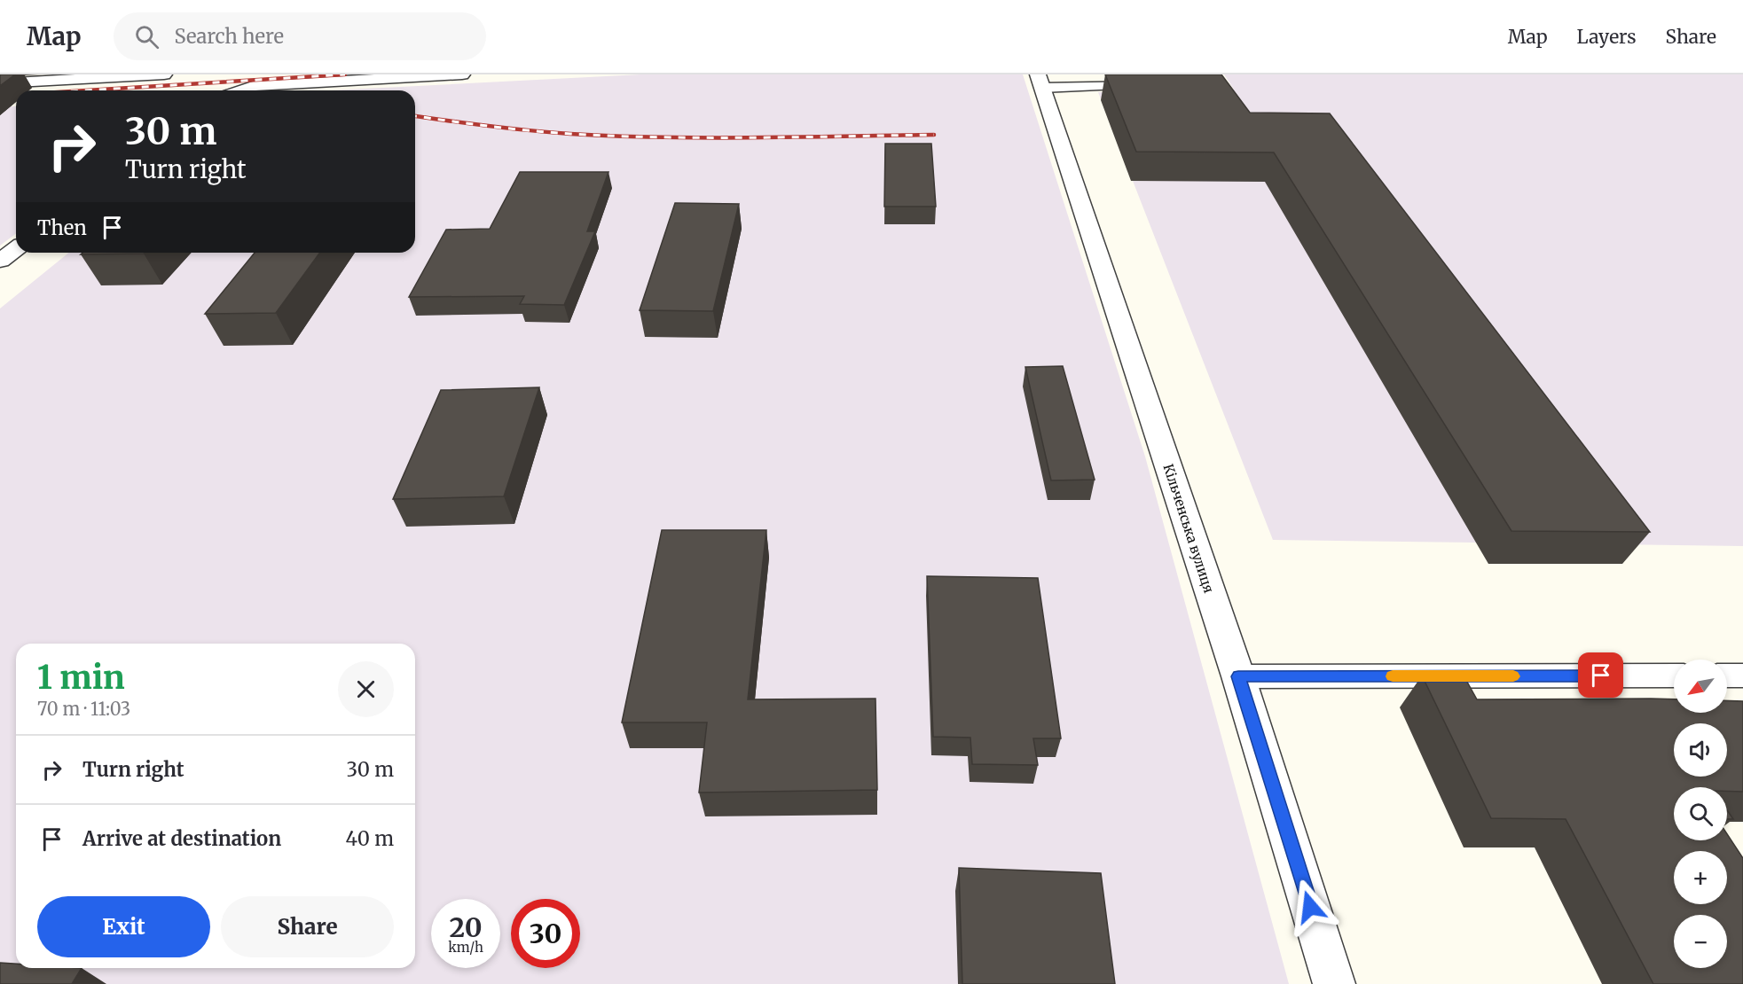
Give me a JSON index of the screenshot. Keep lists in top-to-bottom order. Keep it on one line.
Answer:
{"streets":{"street":["Кільченська вулиця"]},"north":"bottom left","page":{"header":"Map","search":"Search here","nav":["Map","Layers","Share"],"turn":["30 m","Turn right"],"then":"Then","heading":["1 min","70 m · 11:03"],"map_buttons":["+","−"],"list":[{"name":"Turn right","value":"30 m"},{"name":"Arrive at destination","value":"40 m"}],"buttons":["Exit","Share"],"speed":"20 km/h","limit":"30"}}
